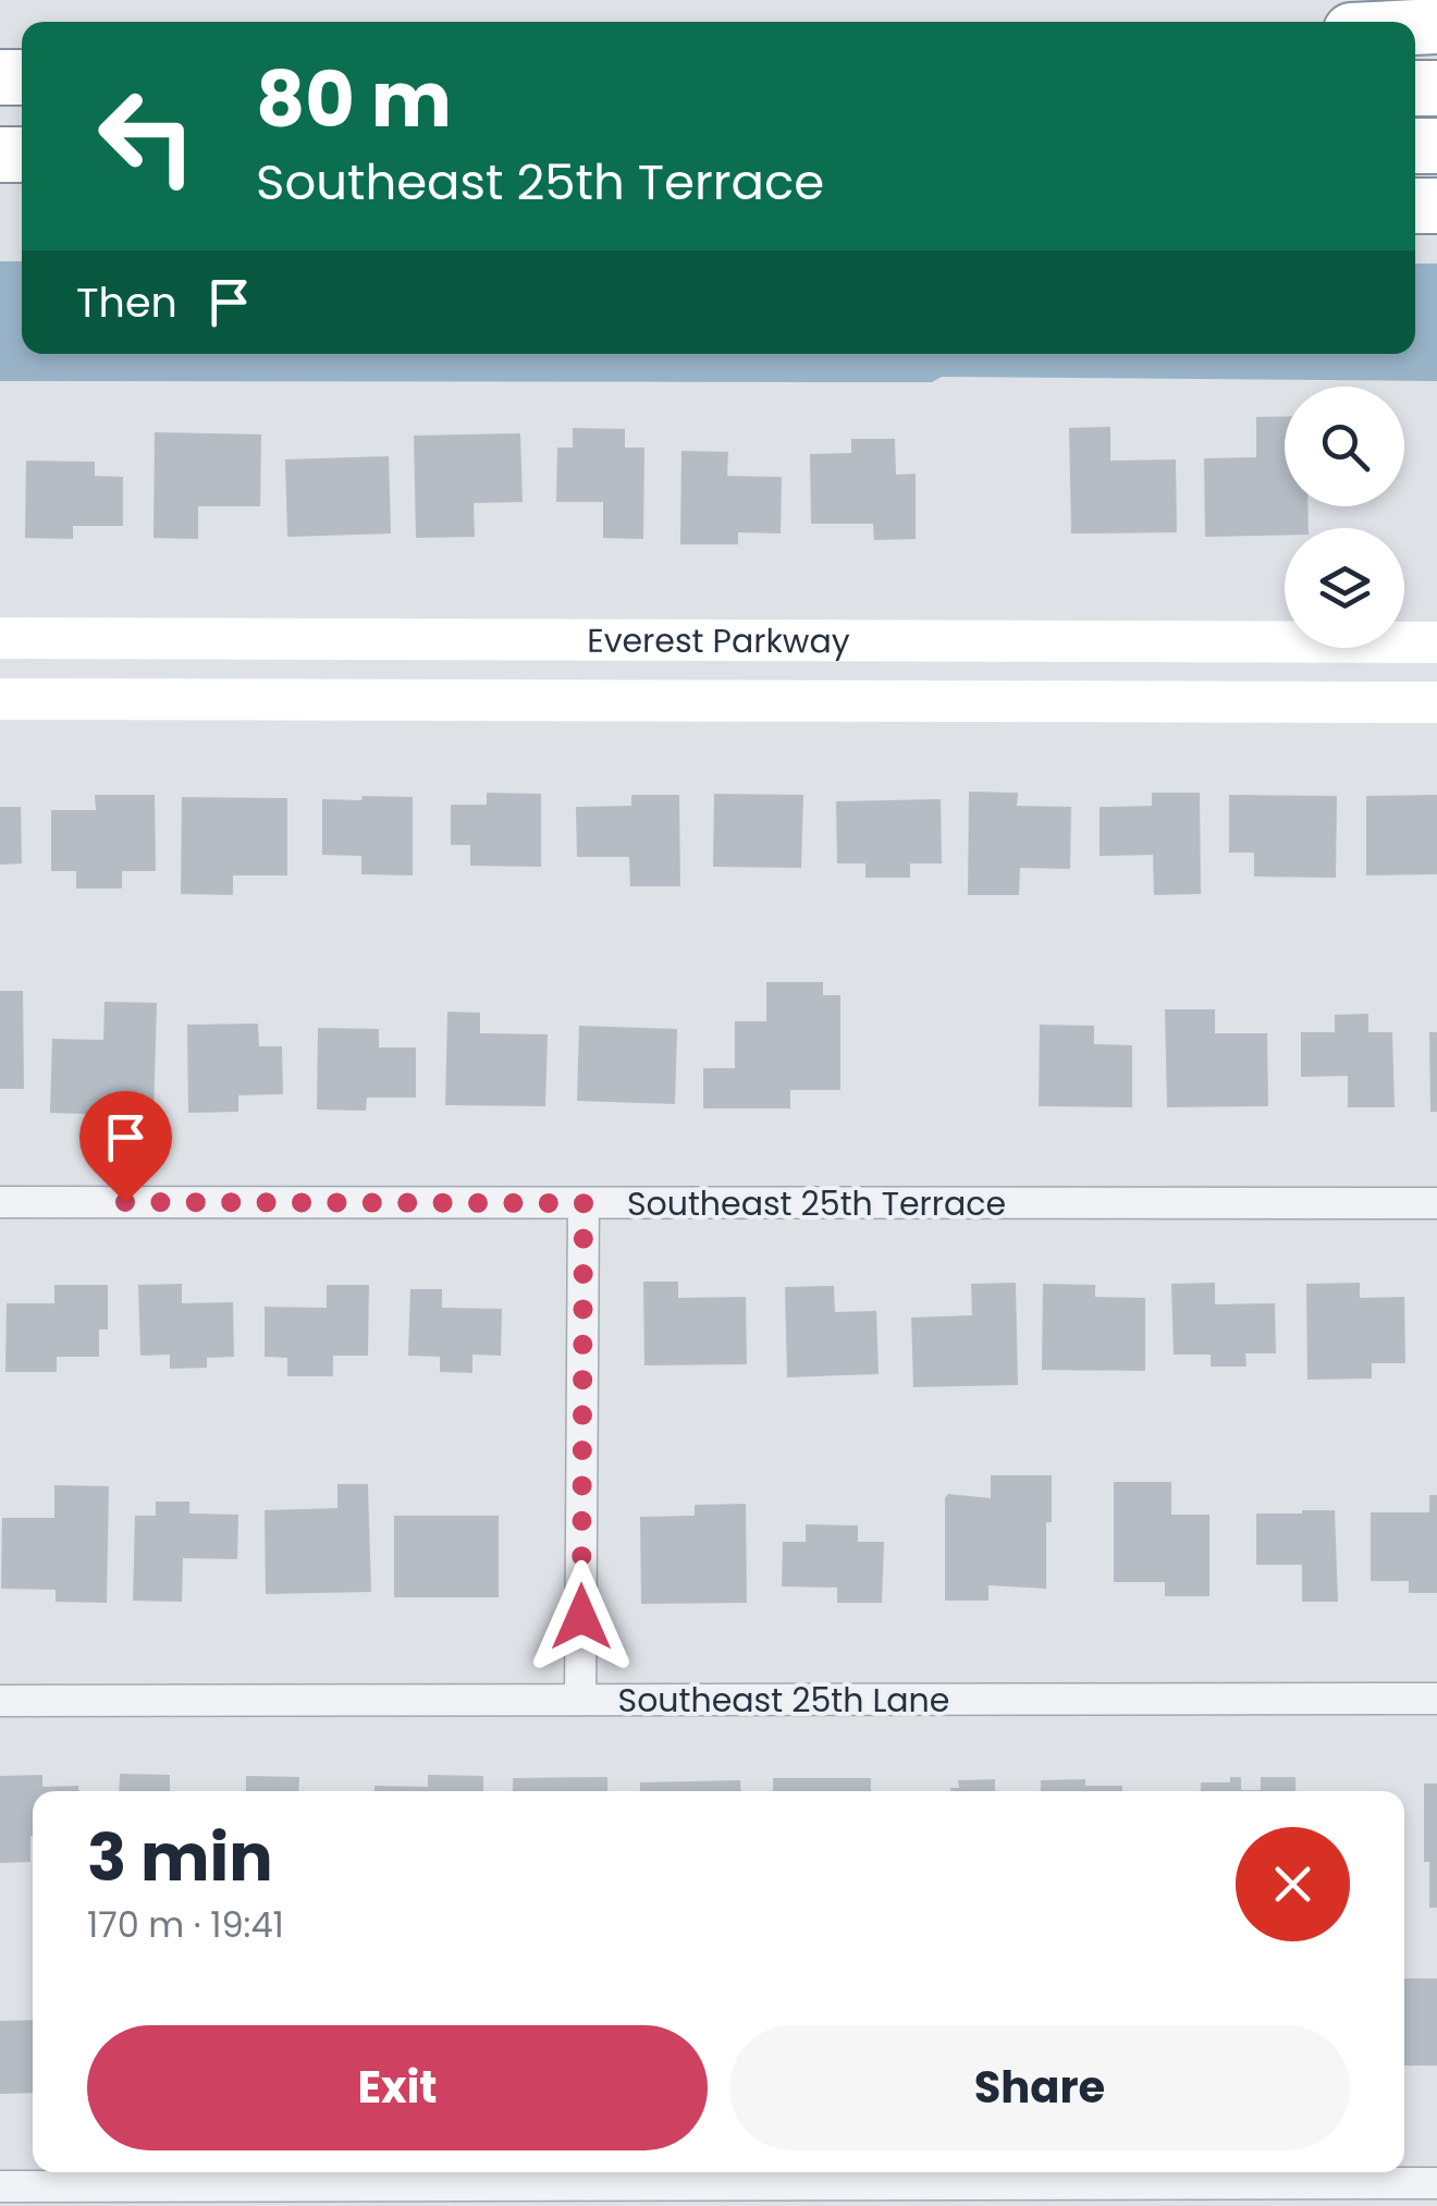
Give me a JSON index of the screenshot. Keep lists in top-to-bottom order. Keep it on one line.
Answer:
{"streets":{"street":["Everest Parkway","Southeast 25th Terrace","Southeast 25th Lane"]},"page":{"turn":["80 m","Southeast 25th Terrace"],"then":"Then","heading":["3 min","170 m · 19:41"],"buttons":["Exit","Share"]}}
